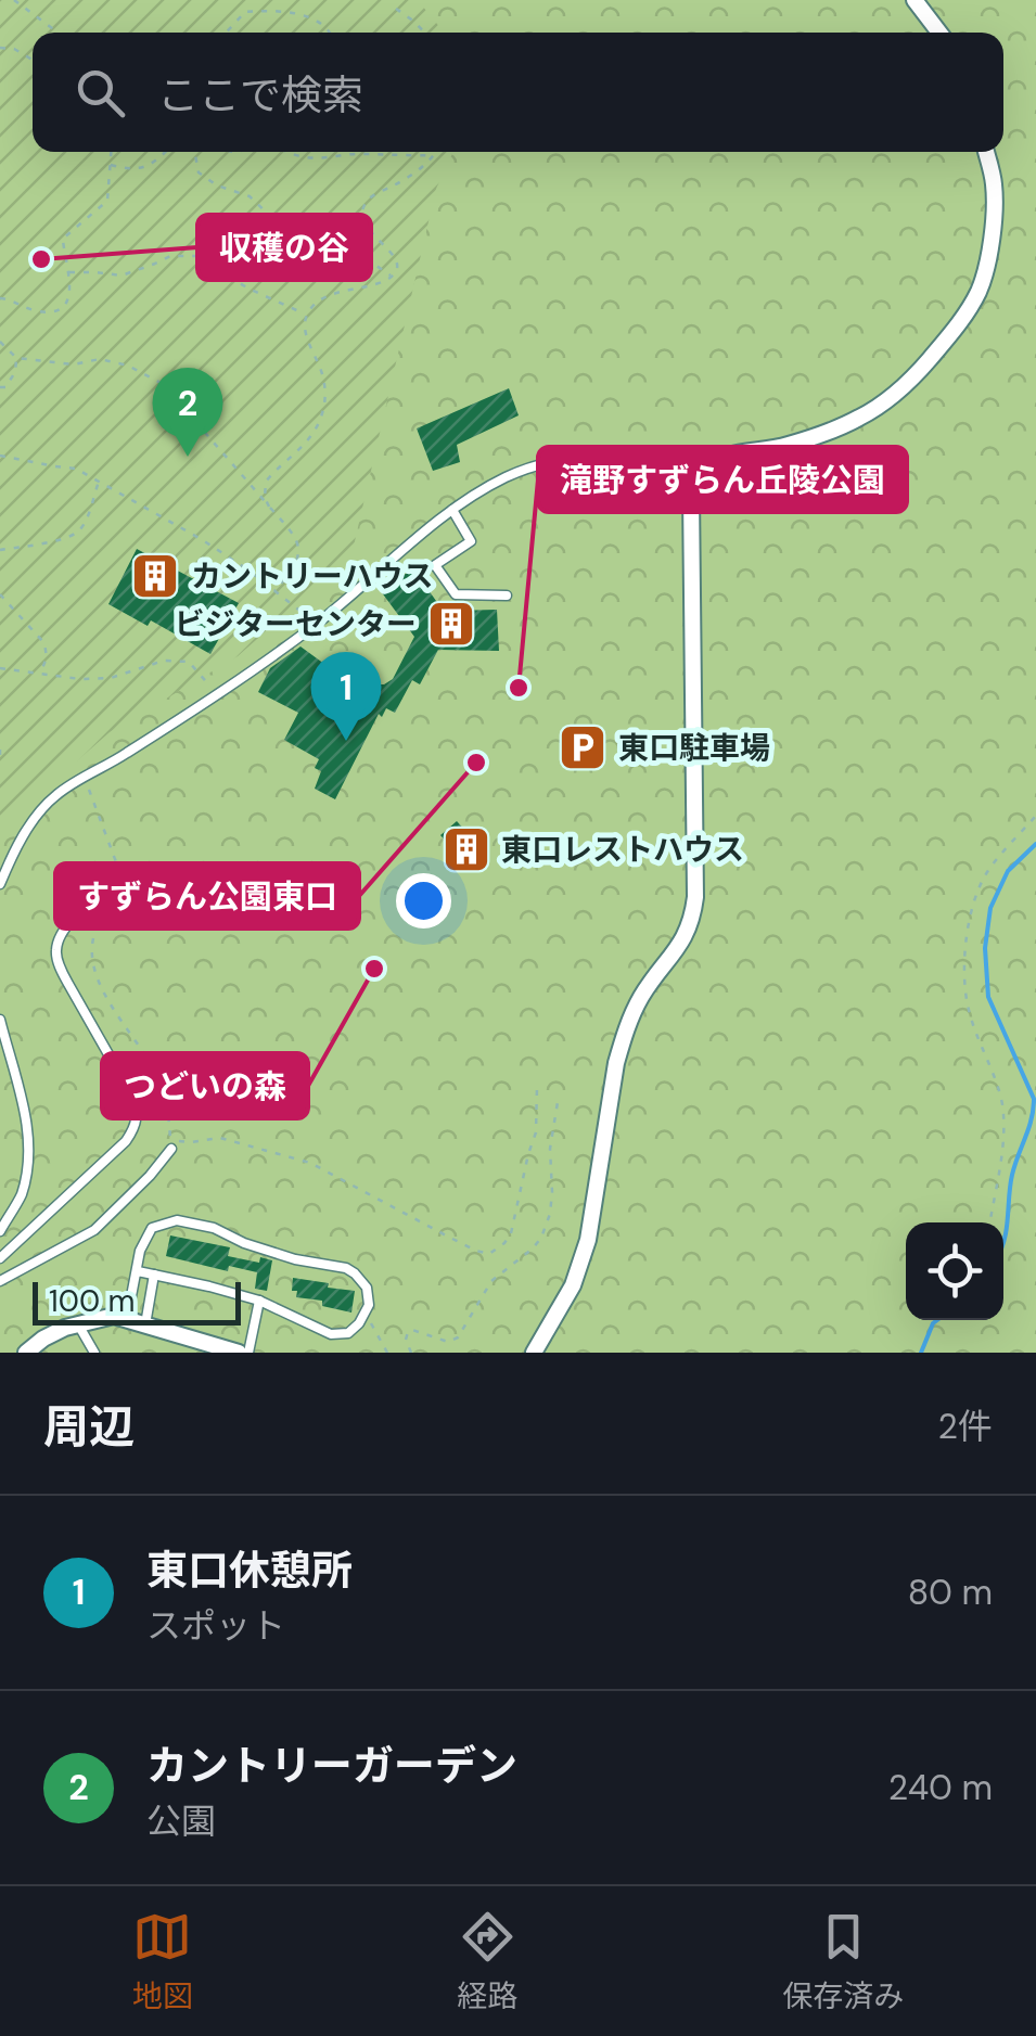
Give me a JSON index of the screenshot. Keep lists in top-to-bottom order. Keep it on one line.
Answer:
{"places":{"other":["収穫の谷","滝野すずらん丘陵公園","すずらん公園東口","つどいの森"],"building":["カントリーハウス","ビジターセンター","東口レストハウス"],"parking":["東口駐車場"]},"scale_bar":"100 m","page":{"search":"ここで検索","pins":["2","1"],"scale":"100 m","heading":["周辺","2件"],"list":[{"mark":"1","name":"東口休憩所","note":"スポット","value":"80 m"},{"mark":"2","name":"カントリーガーデン","note":"公園","value":"240 m"}],"nav":["地図","経路","保存済み"]}}
